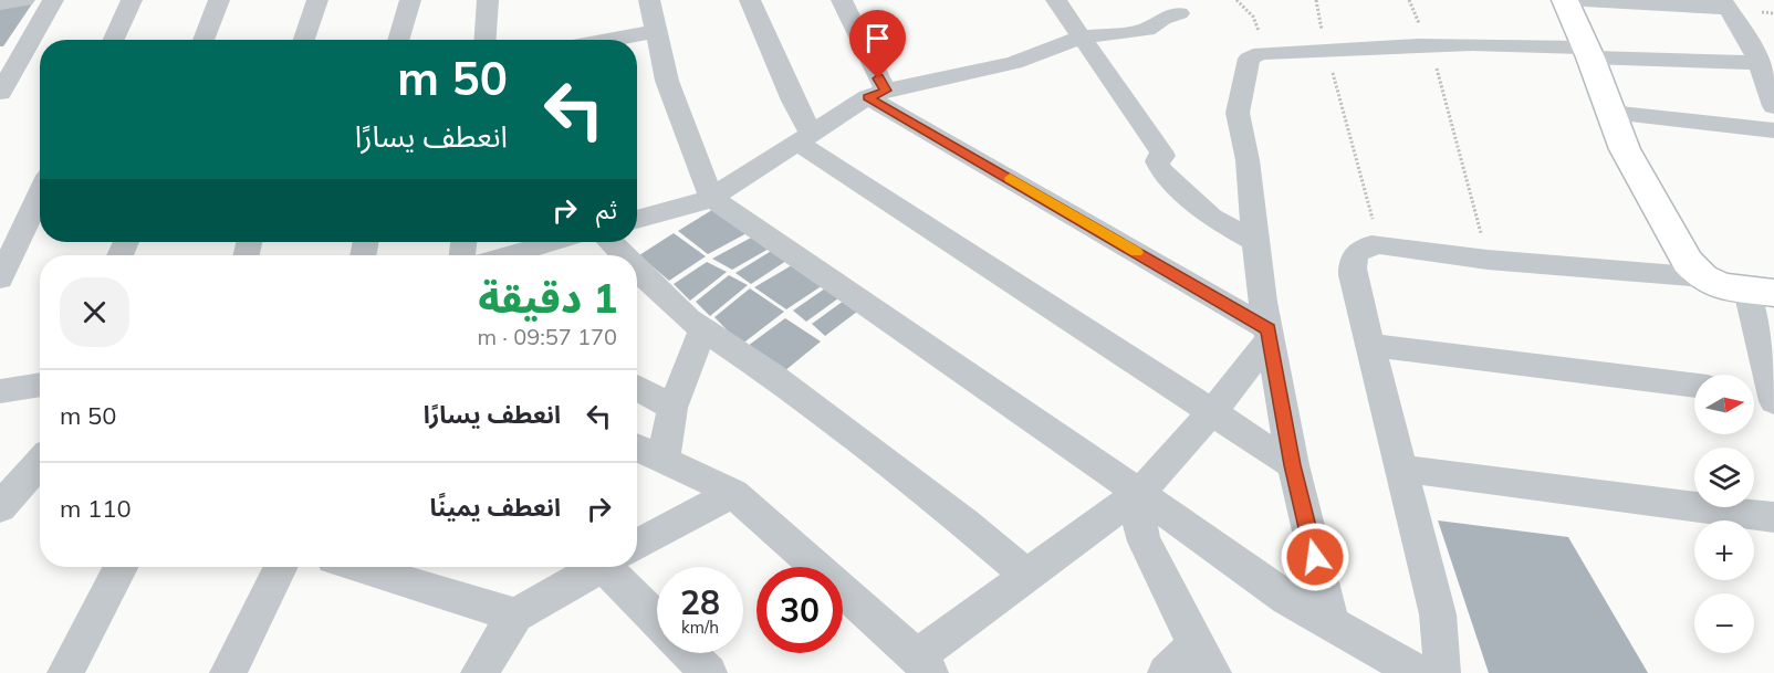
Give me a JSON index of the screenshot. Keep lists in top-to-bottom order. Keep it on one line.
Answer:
{"north":"right","page":{"turn":["50 m","انعطف يسارًا"],"then":"ثم","heading":["1 دقيقة","170 m · 09:57"],"list":[{"name":"انعطف يسارًا","value":"50 m"},{"name":"انعطف يمينًا","value":"110 m"}],"map_buttons":["+","−"],"speed":"28 km/h","limit":"30"}}
